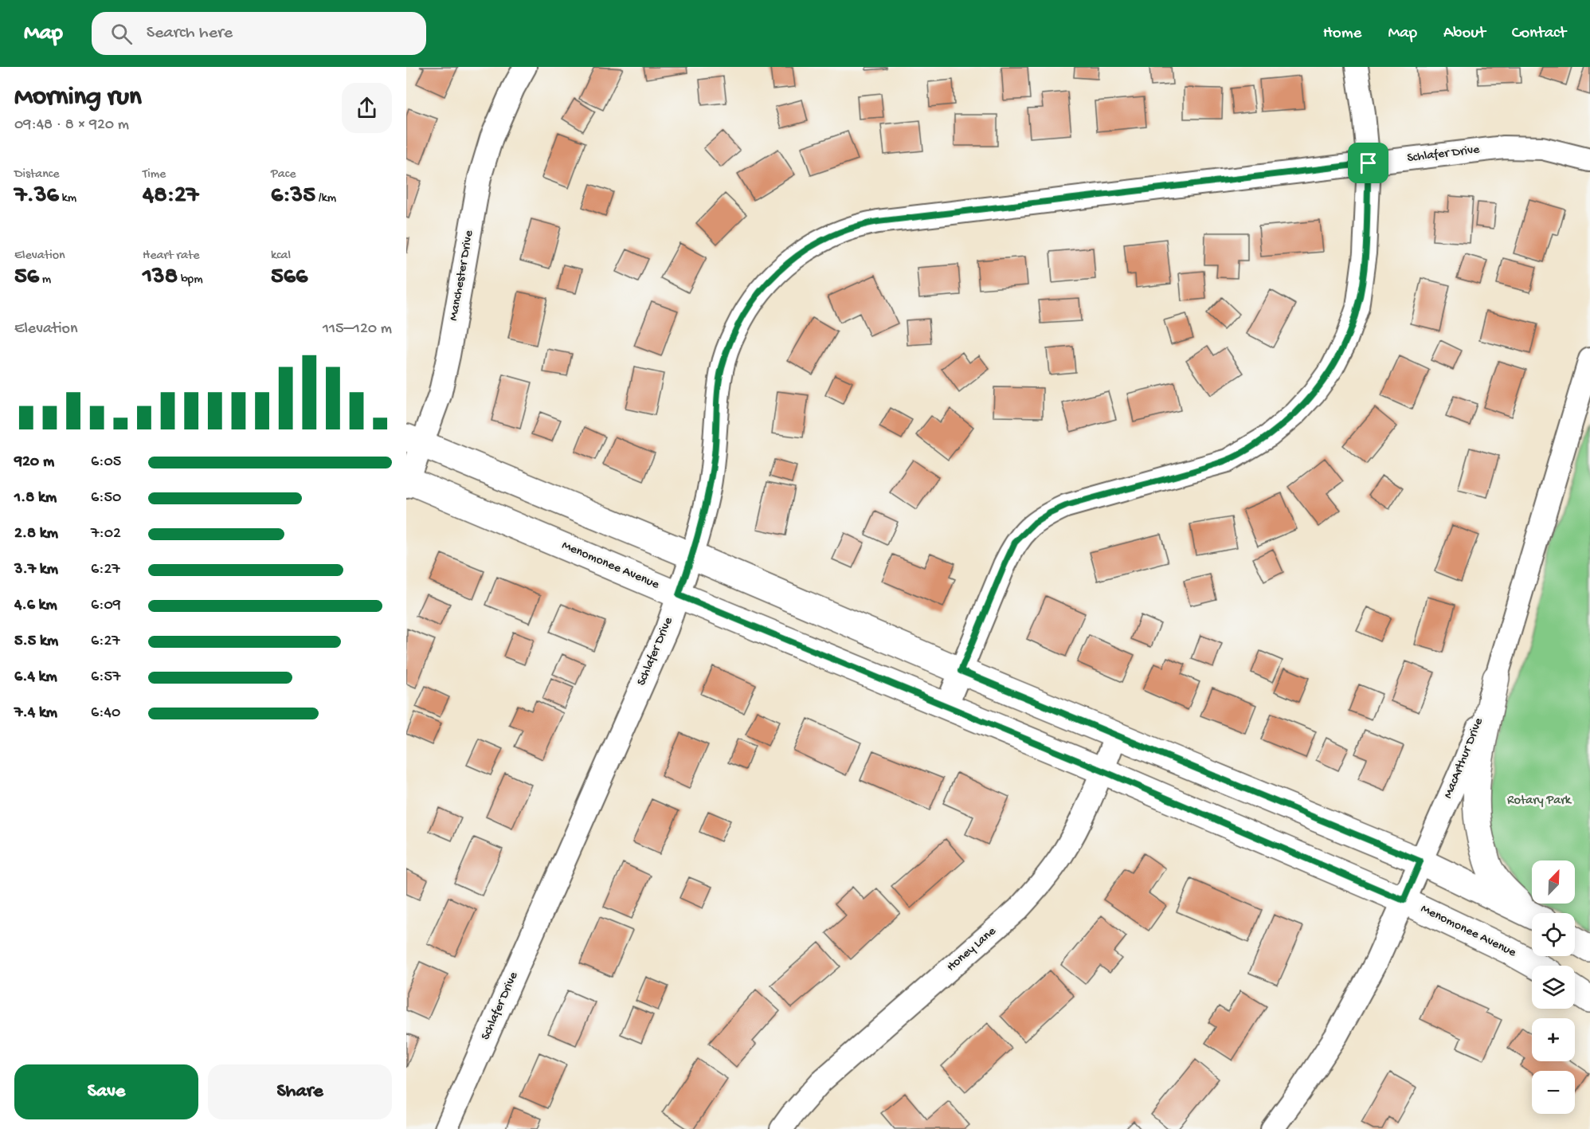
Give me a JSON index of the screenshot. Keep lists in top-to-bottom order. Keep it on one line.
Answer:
{"streets":{"street":["Schlafer Drive","Manchester Drive","Menomonee Avenue","MacArthur Drive","Honey Lane"]},"crossings":[["Schlafer Drive","Menomonee Avenue"],["Manchester Drive","Menomonee Avenue"],["Menomonee Avenue","MacArthur Drive"],["Menomonee Avenue","Honey Lane"]],"parks":["Rotary Park"],"north":"top right","page":{"header":"Map","search":"Search here","nav":["Home","Map","About","Contact"],"heading":["Morning run","09:48 · 8 × 920 m"],"stats":[["Distance","7.36 km"],["Time","48:27"],["Pace","6:35 /km"],["Elevation","56 m"],["Heart rate","138 bpm"],["kcal","566"]],"chart":["Elevation","115–120 m"],"list":[{"name":"920 m","note":"6:05"},{"name":"1.8 km","note":"6:50"},{"name":"2.8 km","note":"7:02"},{"name":"3.7 km","note":"6:27"},{"name":"4.6 km","note":"6:09"},{"name":"5.5 km","note":"6:27"},{"name":"6.4 km","note":"6:57"},{"name":"7.4 km","note":"6:40"}],"map_buttons":["+","−"],"buttons":["Save","Share"]}}
